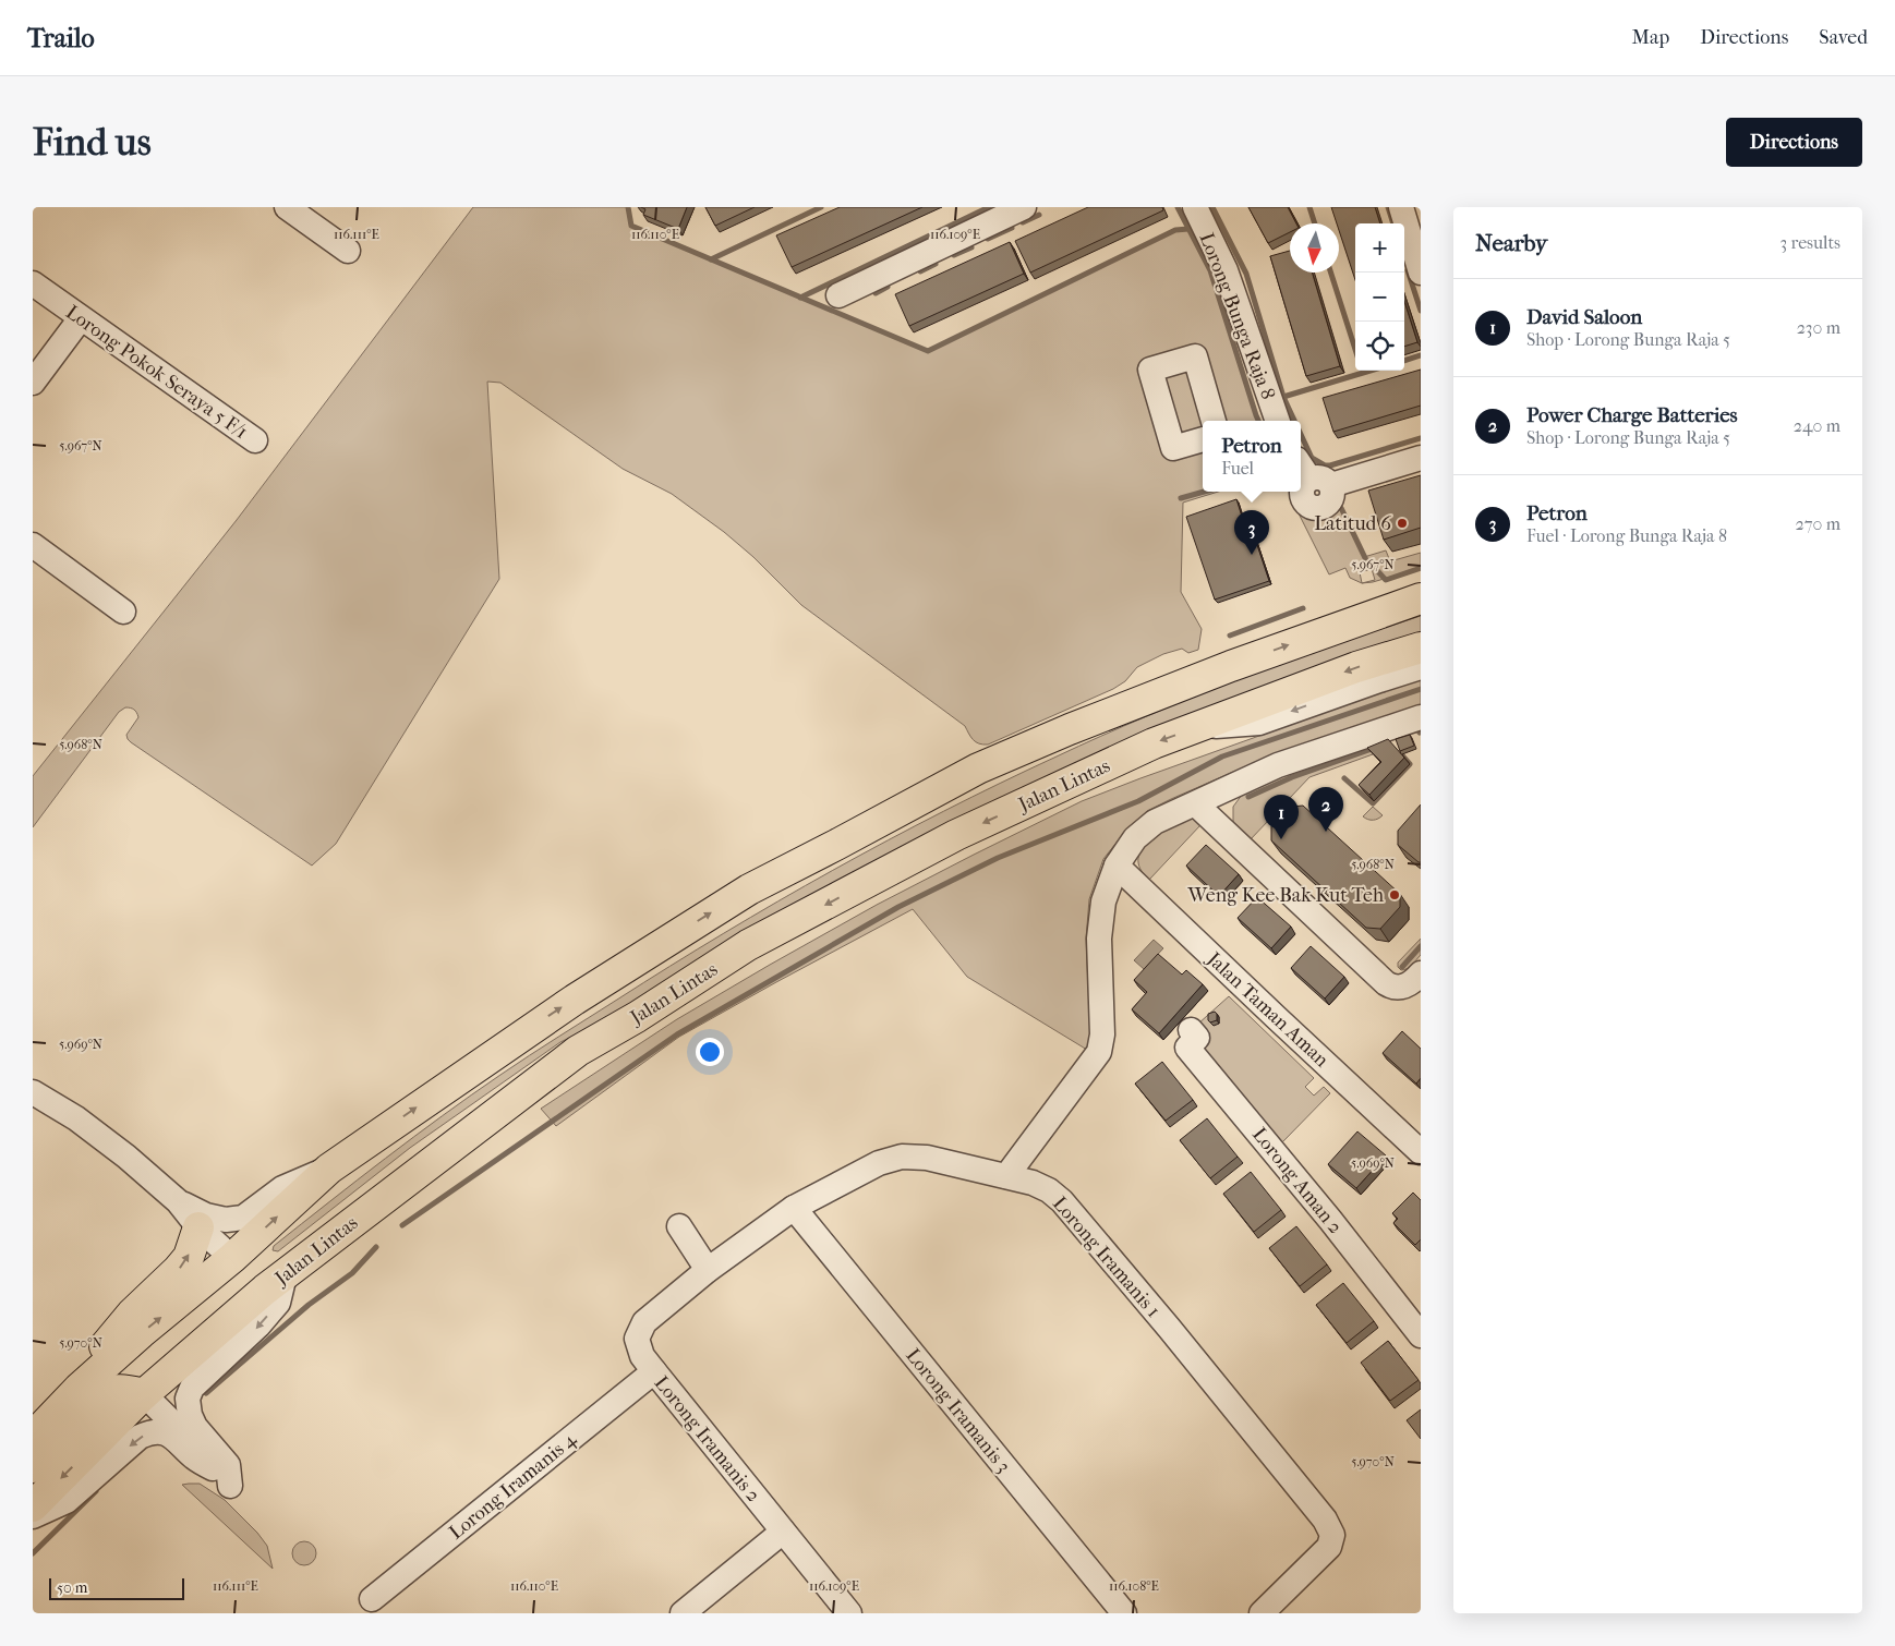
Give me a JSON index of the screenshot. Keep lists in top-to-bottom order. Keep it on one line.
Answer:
{"streets":{"highway":["Jalan Lintas"],"street":["Lorong Bunga Raja 8","Lorong Pokok Seraya 5 F/1","Jalan Taman Aman","Lorong Aman 2","Lorong Iramanis 1","Lorong Iramanis 3","Lorong Iramanis 2","Lorong Iramanis 4"]},"crossings":[["Lorong Iramanis 1","Lorong Iramanis 3"],["Lorong Iramanis 1","Lorong Iramanis 2"],["Lorong Iramanis 2","Lorong Iramanis 4"]],"places":["Latitud 6","Weng Kee Bak Kut Teh"],"scale_bar":"50 m","north":"bottom","page":{"header":"Trailo","nav":["Map","Directions","Saved"],"buttons":"Directions","title":"Find us","heading":["Nearby","3 results"],"map_buttons":["+","−"],"list":[{"mark":"1","name":"David Saloon","note":"Shop · Lorong Bunga Raja 5","value":"230 m"},{"mark":"2","name":"Power Charge Batteries","note":"Shop · Lorong Bunga Raja 5","value":"240 m"},{"mark":"3","name":"Petron","note":"Fuel · Lorong Bunga Raja 8","value":"270 m"}],"popup":["Petron","Fuel"],"pins":["3","2","1"],"scale":"50 m"},"coordinates":["116.111°E","116.110°E","116.109°E","5.967°N","5.968°N","5.969°N","5.970°N","116.108°E"]}
